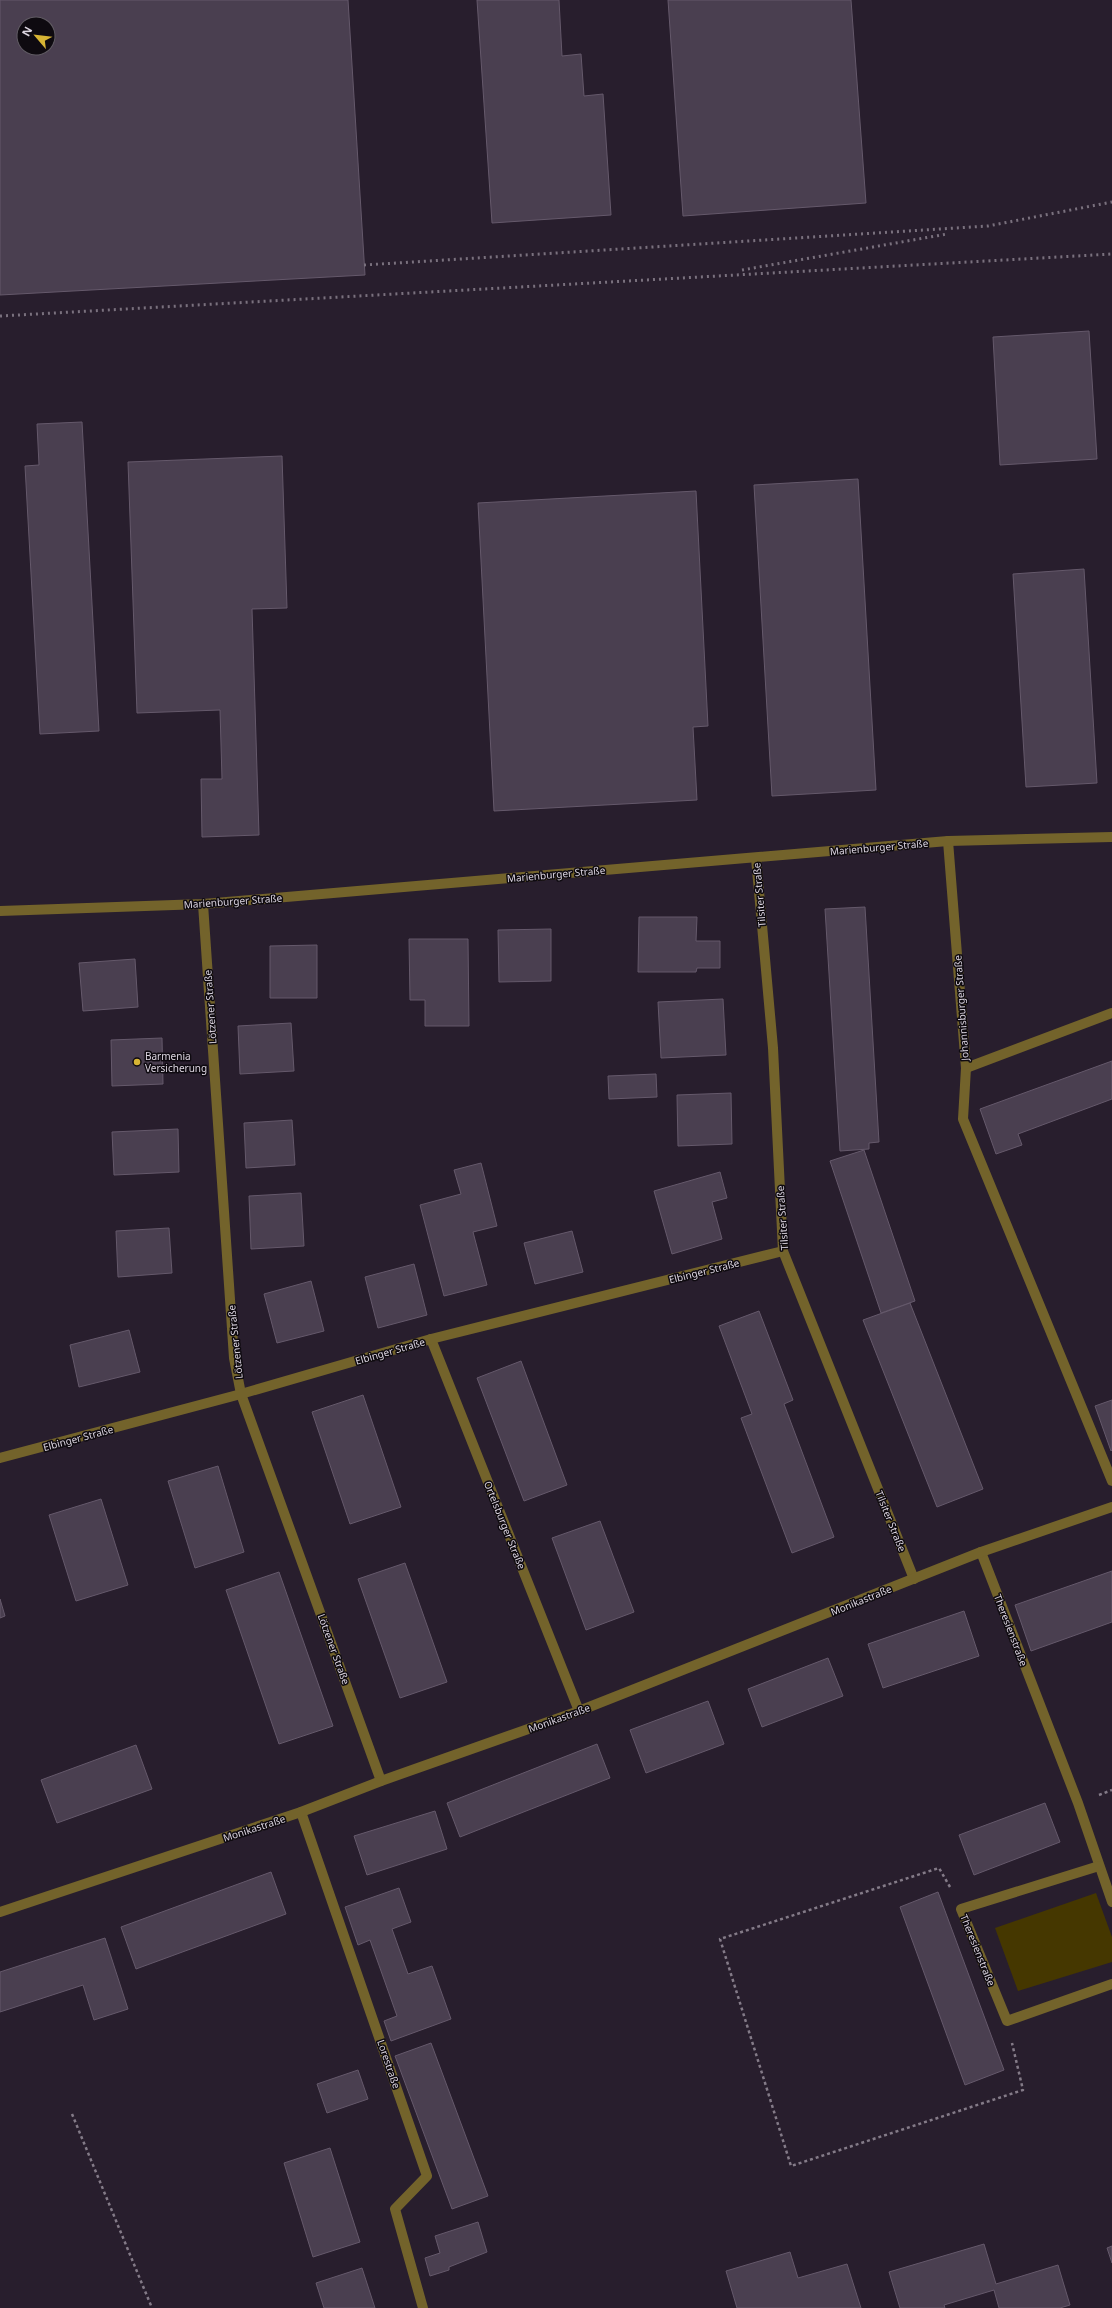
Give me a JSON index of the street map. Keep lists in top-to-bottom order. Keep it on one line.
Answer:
{"streets":{"street":["Marienburger Straße","Tilsiter Straße","Lötzener Straße","Johannisburger Straße","Elbinger Straße","Ortelsburger Straße","Monikastraße","Theresienstraße","Lorestraße"]},"crossings":[["Marienburger Straße","Tilsiter Straße"],["Marienburger Straße","Lötzener Straße"],["Marienburger Straße","Johannisburger Straße"],["Tilsiter Straße","Elbinger Straße"],["Tilsiter Straße","Monikastraße"],["Lötzener Straße","Elbinger Straße"],["Lötzener Straße","Monikastraße"],["Elbinger Straße","Ortelsburger Straße"],["Ortelsburger Straße","Monikastraße"],["Monikastraße","Theresienstraße"],["Monikastraße","Lorestraße"]],"places":["Barmenia Versicherung"],"north":"top left"}
